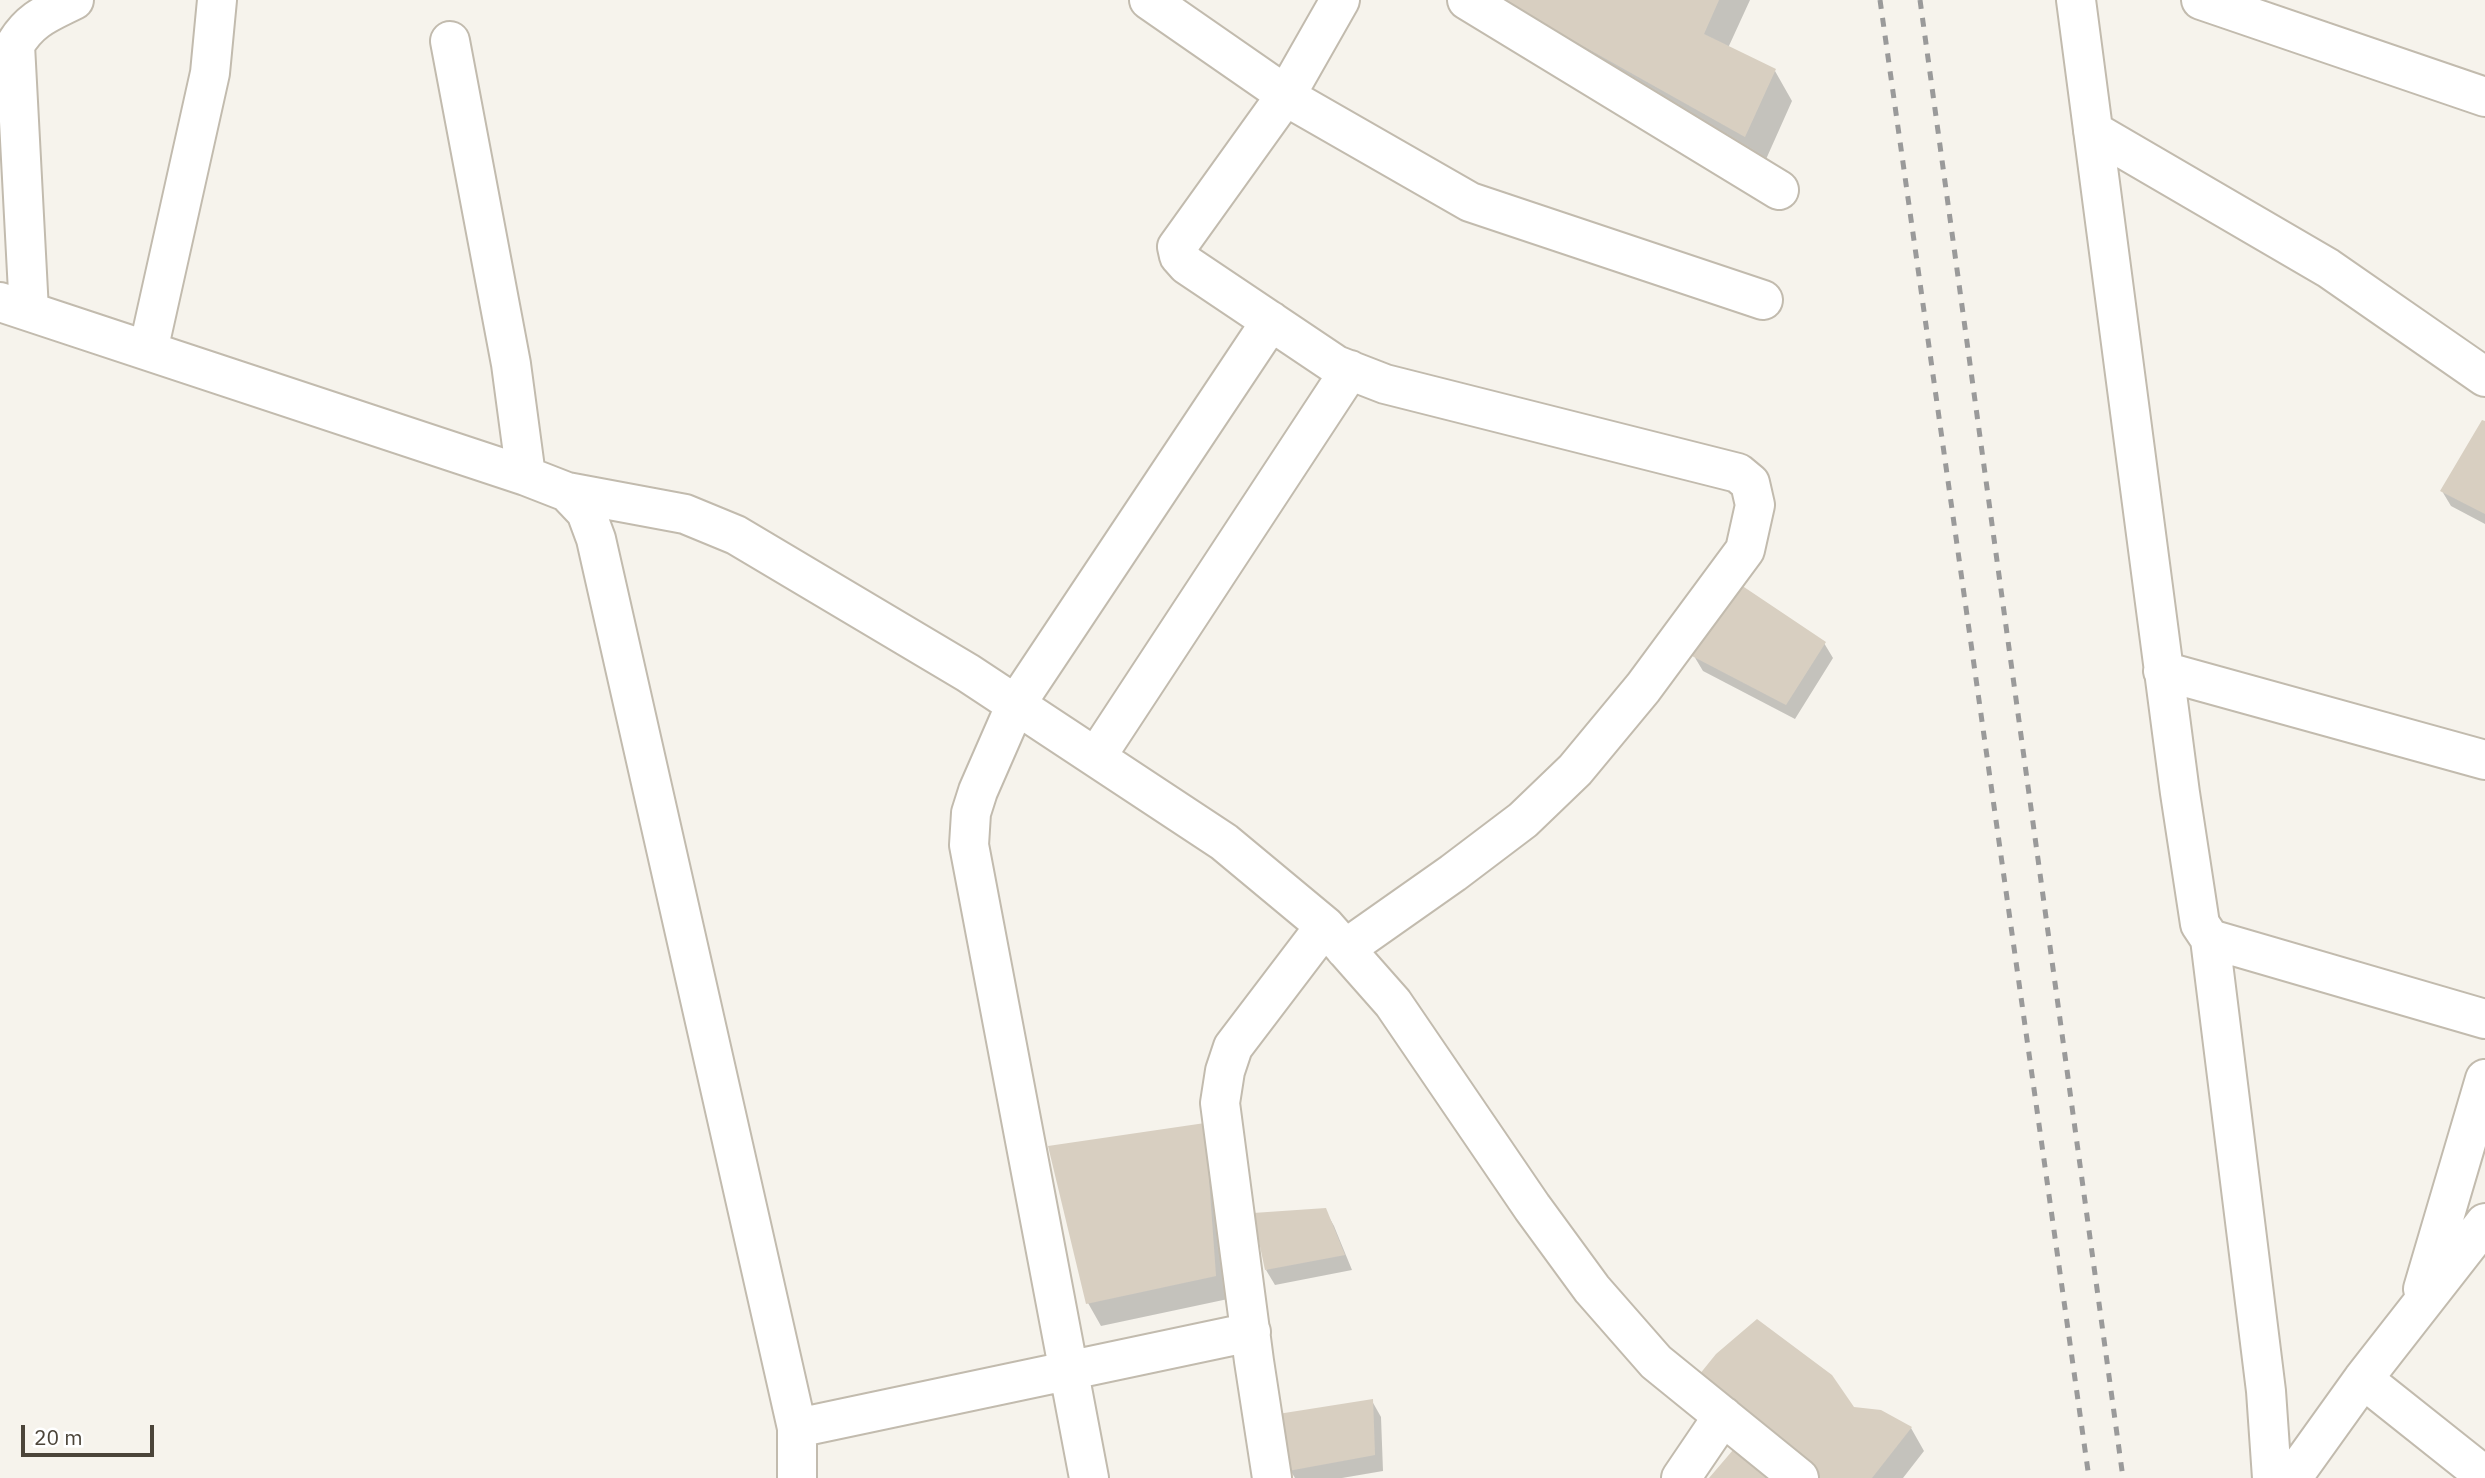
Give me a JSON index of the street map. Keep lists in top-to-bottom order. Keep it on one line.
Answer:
{"scale_bar":"20 m"}
